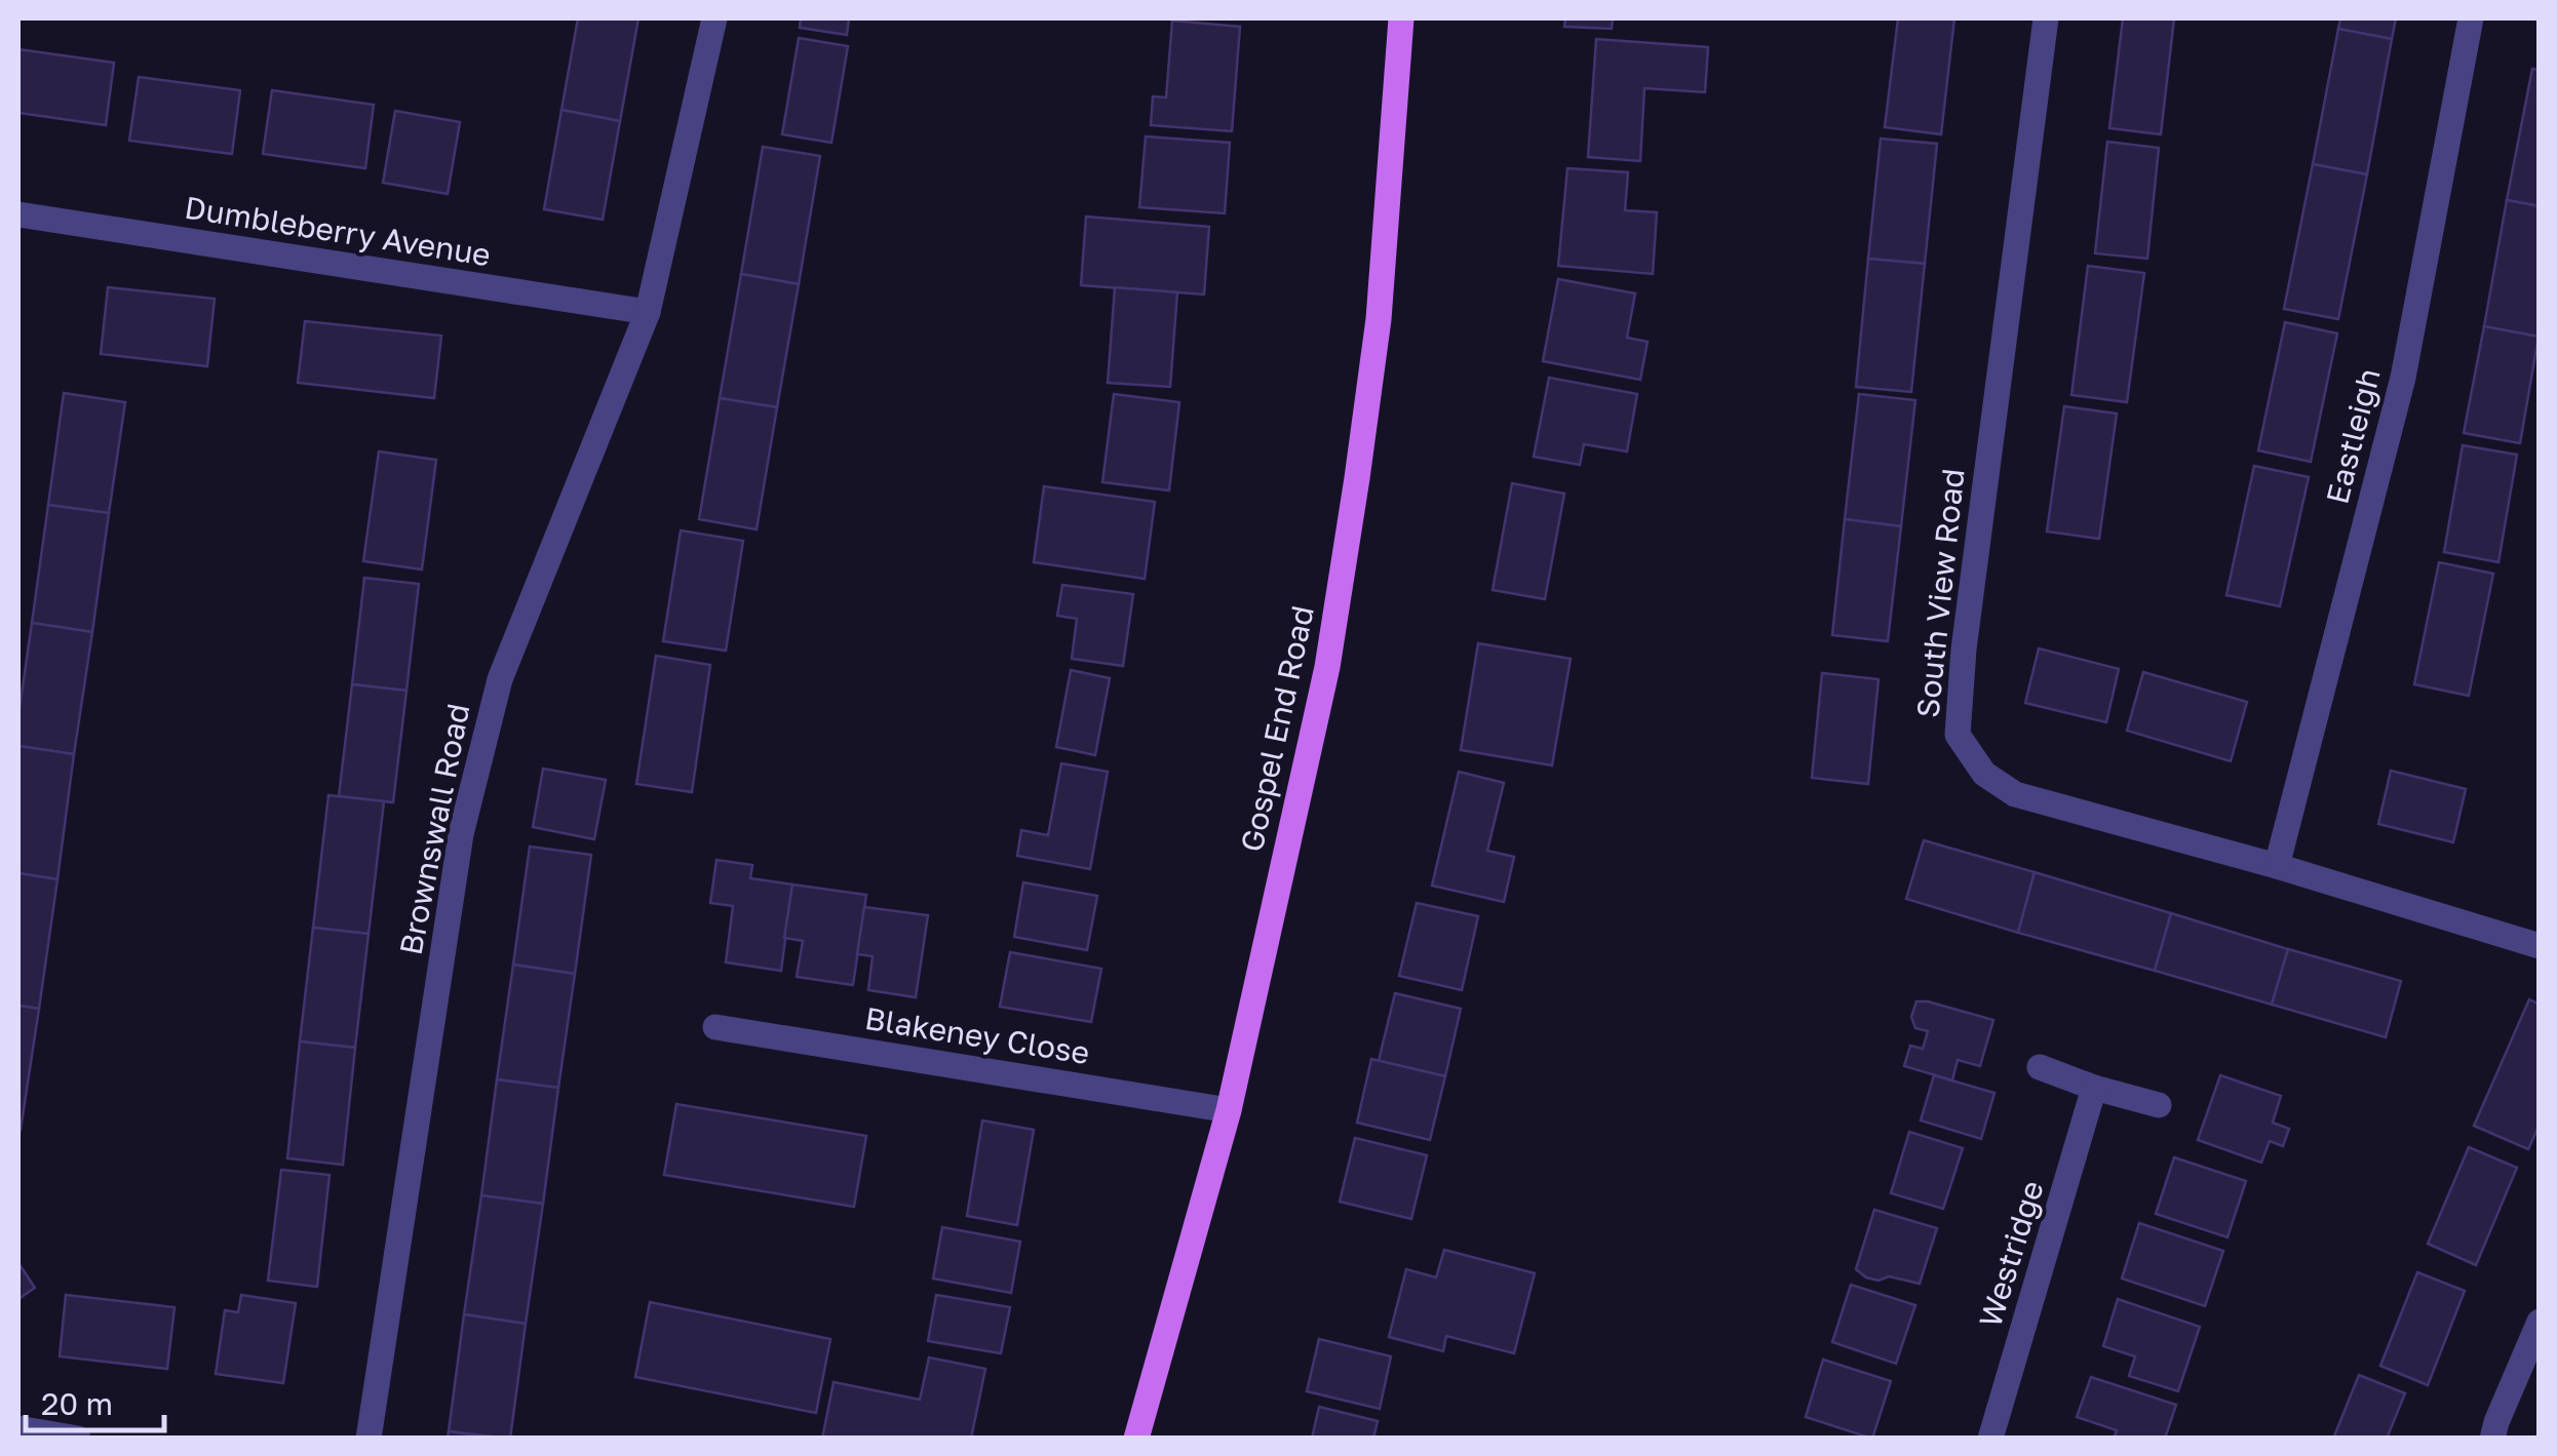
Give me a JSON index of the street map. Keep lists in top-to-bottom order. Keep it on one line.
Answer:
{"streets":{"main road":["Gospel End Road"],"street":["Dumbleberry Avenue","Eastleigh","South View Road","Brownswall Road","Blakeney Close","Westridge"]},"crossings":[["Dumbleberry Avenue","Brownswall Road"],["Eastleigh","South View Road"],["Gospel End Road","Blakeney Close"]],"scale_bar":"20 m"}
